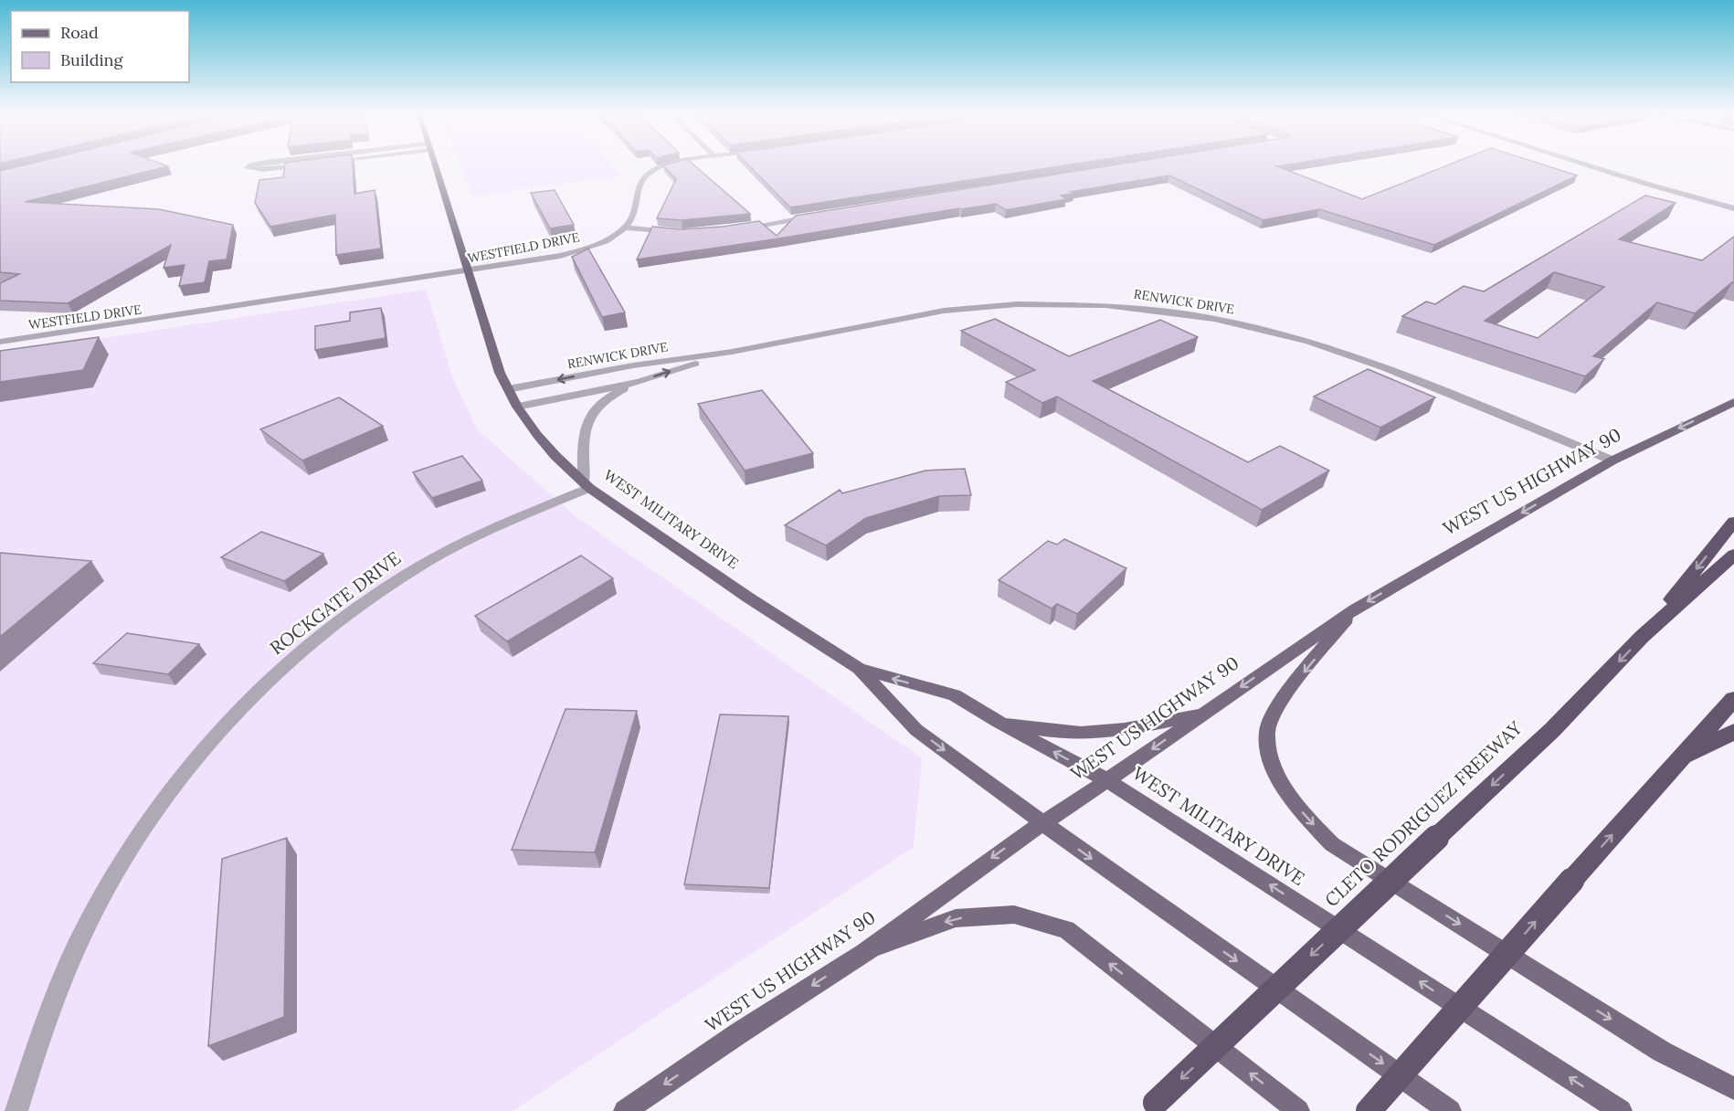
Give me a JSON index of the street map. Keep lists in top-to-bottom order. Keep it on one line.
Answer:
{"streets":{"highway":["CLETO RODRIGUEZ FREEWAY"],"main road":["WEST US HIGHWAY 90","WEST MILITARY DRIVE"],"street":["WESTFIELD DRIVE","RENWICK DRIVE","ROCKGATE DRIVE"]},"crossings":[["WESTFIELD DRIVE","WEST MILITARY DRIVE"],["RENWICK DRIVE","WEST US HIGHWAY 90"],["RENWICK DRIVE","WEST MILITARY DRIVE"],["RENWICK DRIVE","ROCKGATE DRIVE"],["WEST US HIGHWAY 90","WEST MILITARY DRIVE"],["WEST MILITARY DRIVE","ROCKGATE DRIVE"]],"one_way":["WEST US HIGHWAY 90"],"legend":["Road","Building"]}
